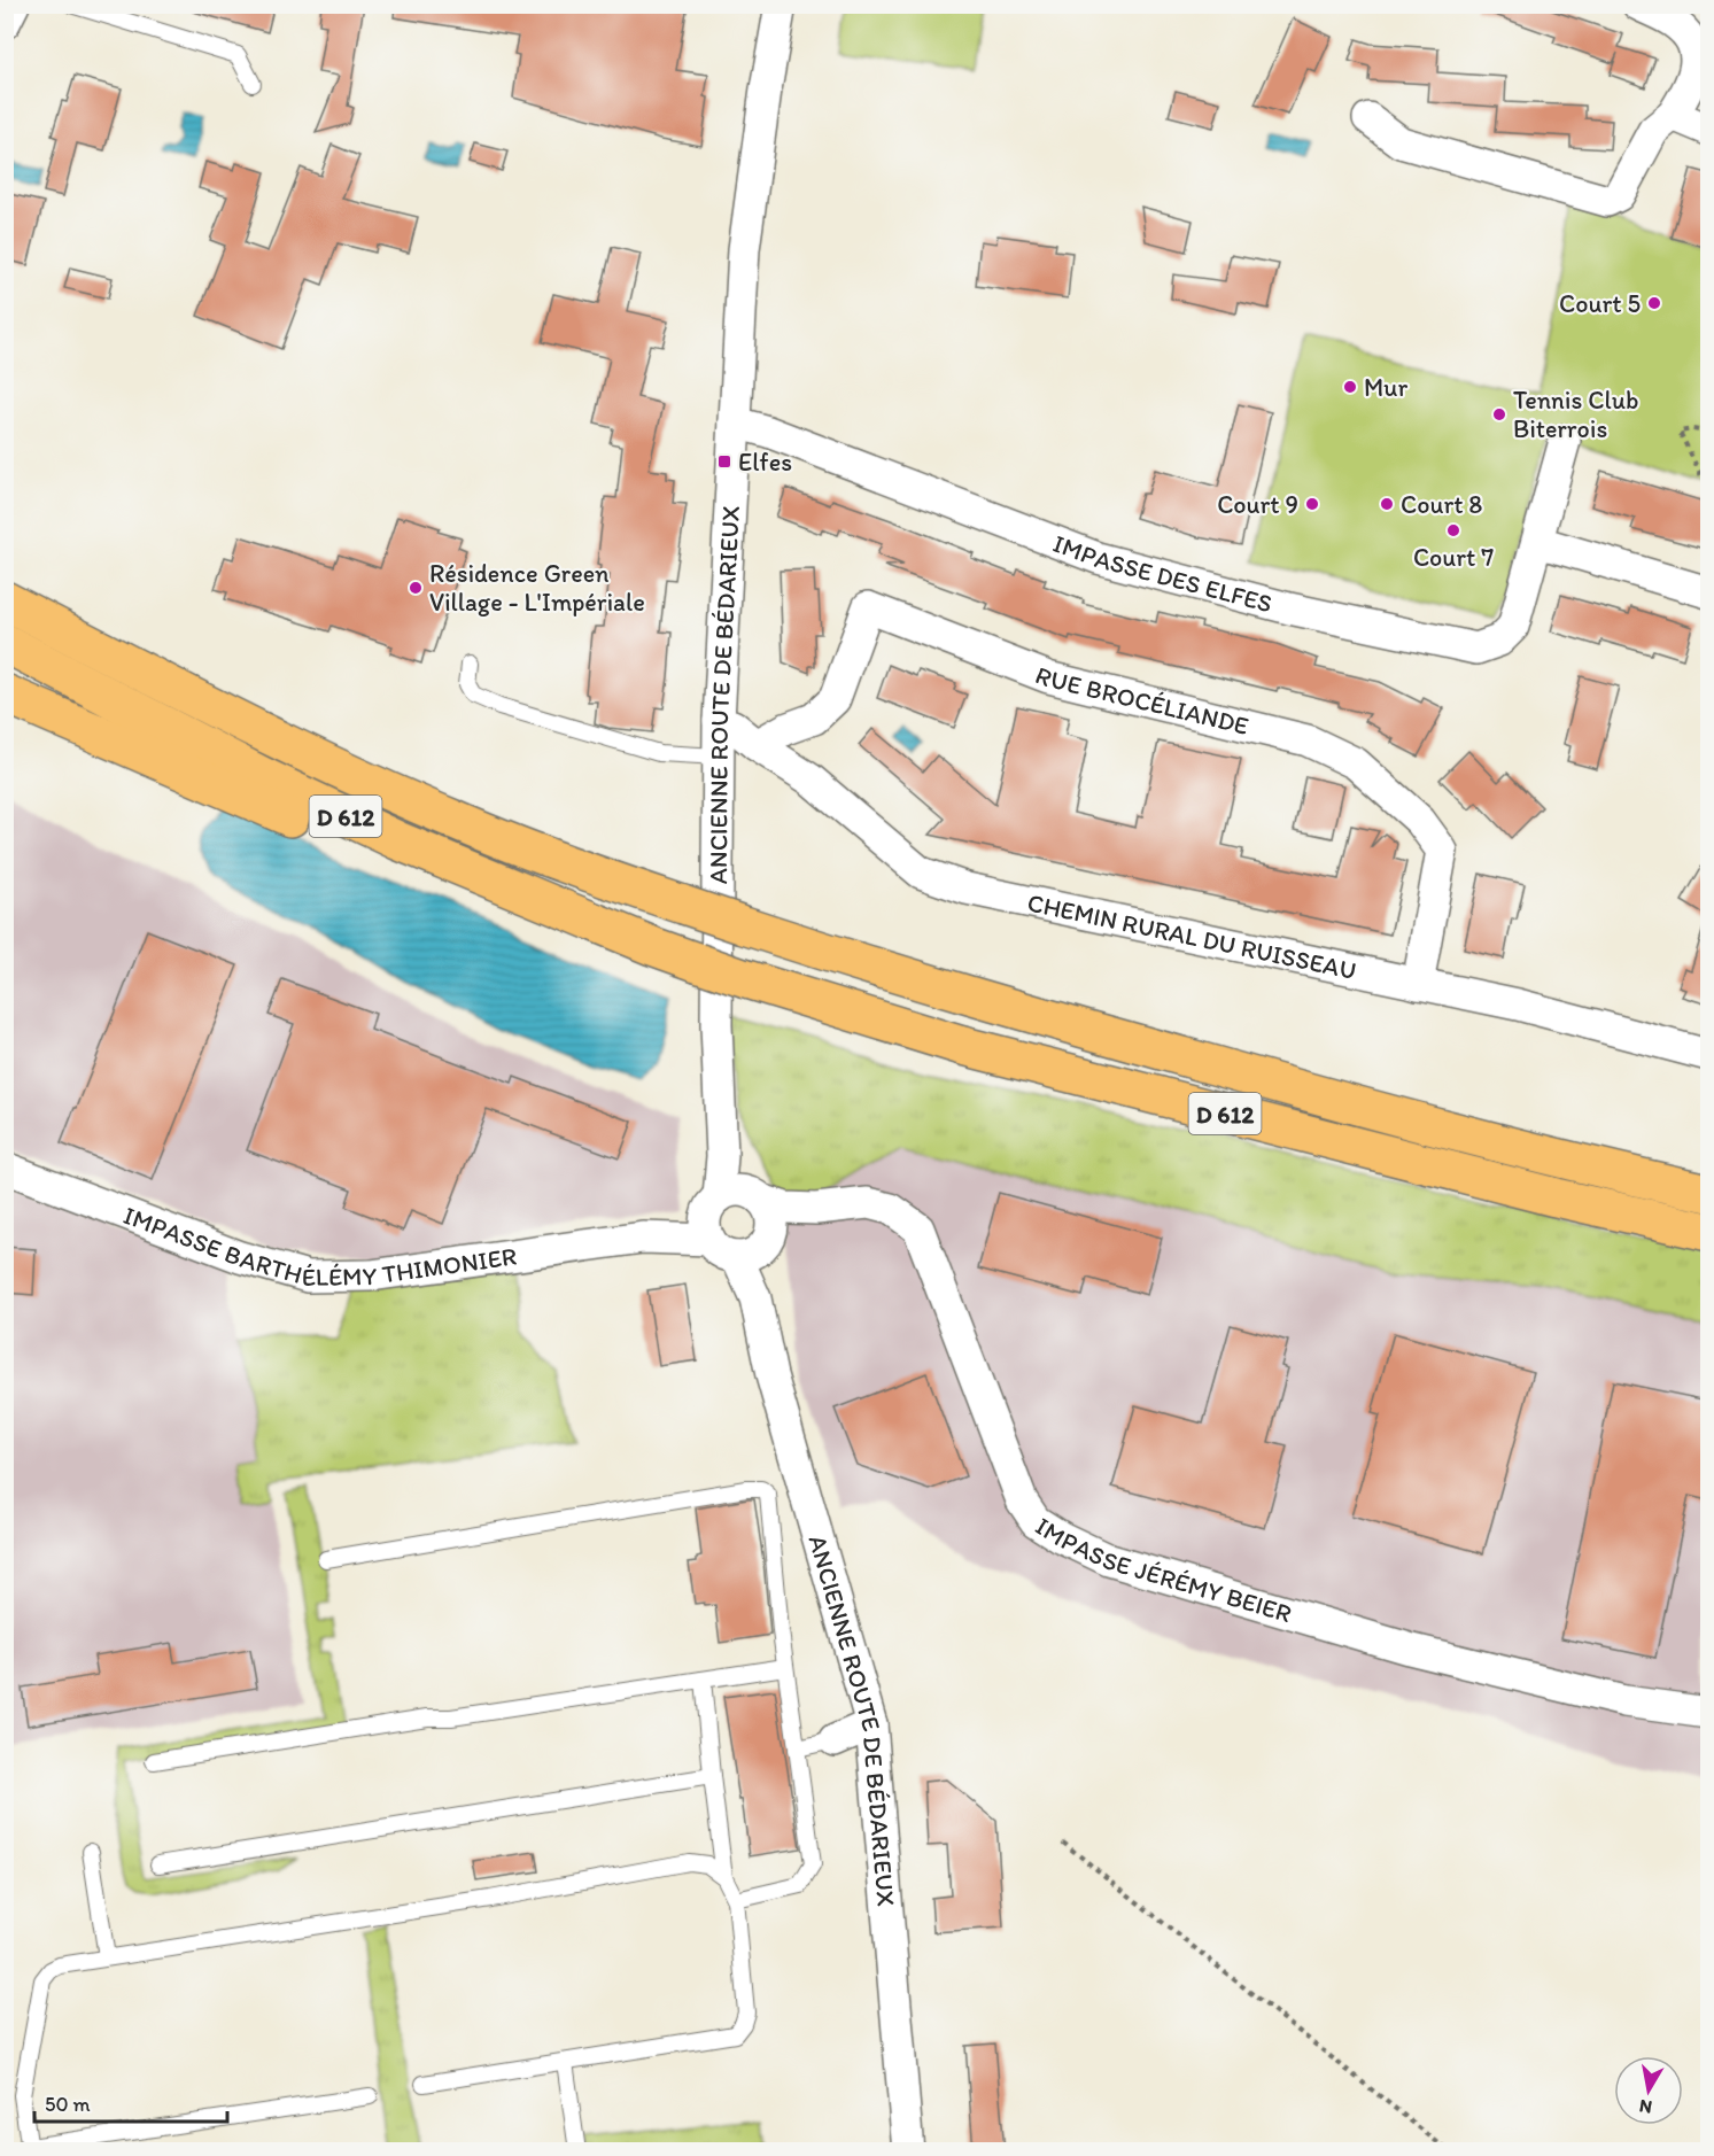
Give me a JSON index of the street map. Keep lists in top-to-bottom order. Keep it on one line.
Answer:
{"streets":{"highway":["D 612"],"street":["IMPASSE DES ELFES","ANCIENNE ROUTE DE BÉDARIEUX","RUE BROCÉLIANDE","CHEMIN RURAL DU RUISSEAU","IMPASSE BARTHÉLÉMY THIMONIER","IMPASSE JÉRÉMY BEIER"]},"crossings":[["IMPASSE DES ELFES","ANCIENNE ROUTE DE BÉDARIEUX"],["ANCIENNE ROUTE DE BÉDARIEUX","CHEMIN RURAL DU RUISSEAU"],["ANCIENNE ROUTE DE BÉDARIEUX","IMPASSE BARTHÉLÉMY THIMONIER"],["ANCIENNE ROUTE DE BÉDARIEUX","IMPASSE JÉRÉMY BEIER"],["RUE BROCÉLIANDE","CHEMIN RURAL DU RUISSEAU"],["IMPASSE BARTHÉLÉMY THIMONIER","IMPASSE JÉRÉMY BEIER"]],"places":{"other":["Court 5","Mur","Tennis Club Biterrois","Court 9","Court 8","Court 7","Résidence Green Village - L'Impériale"],"transit":["Elfes"]},"scale_bar":"50 m","north":"bottom"}
